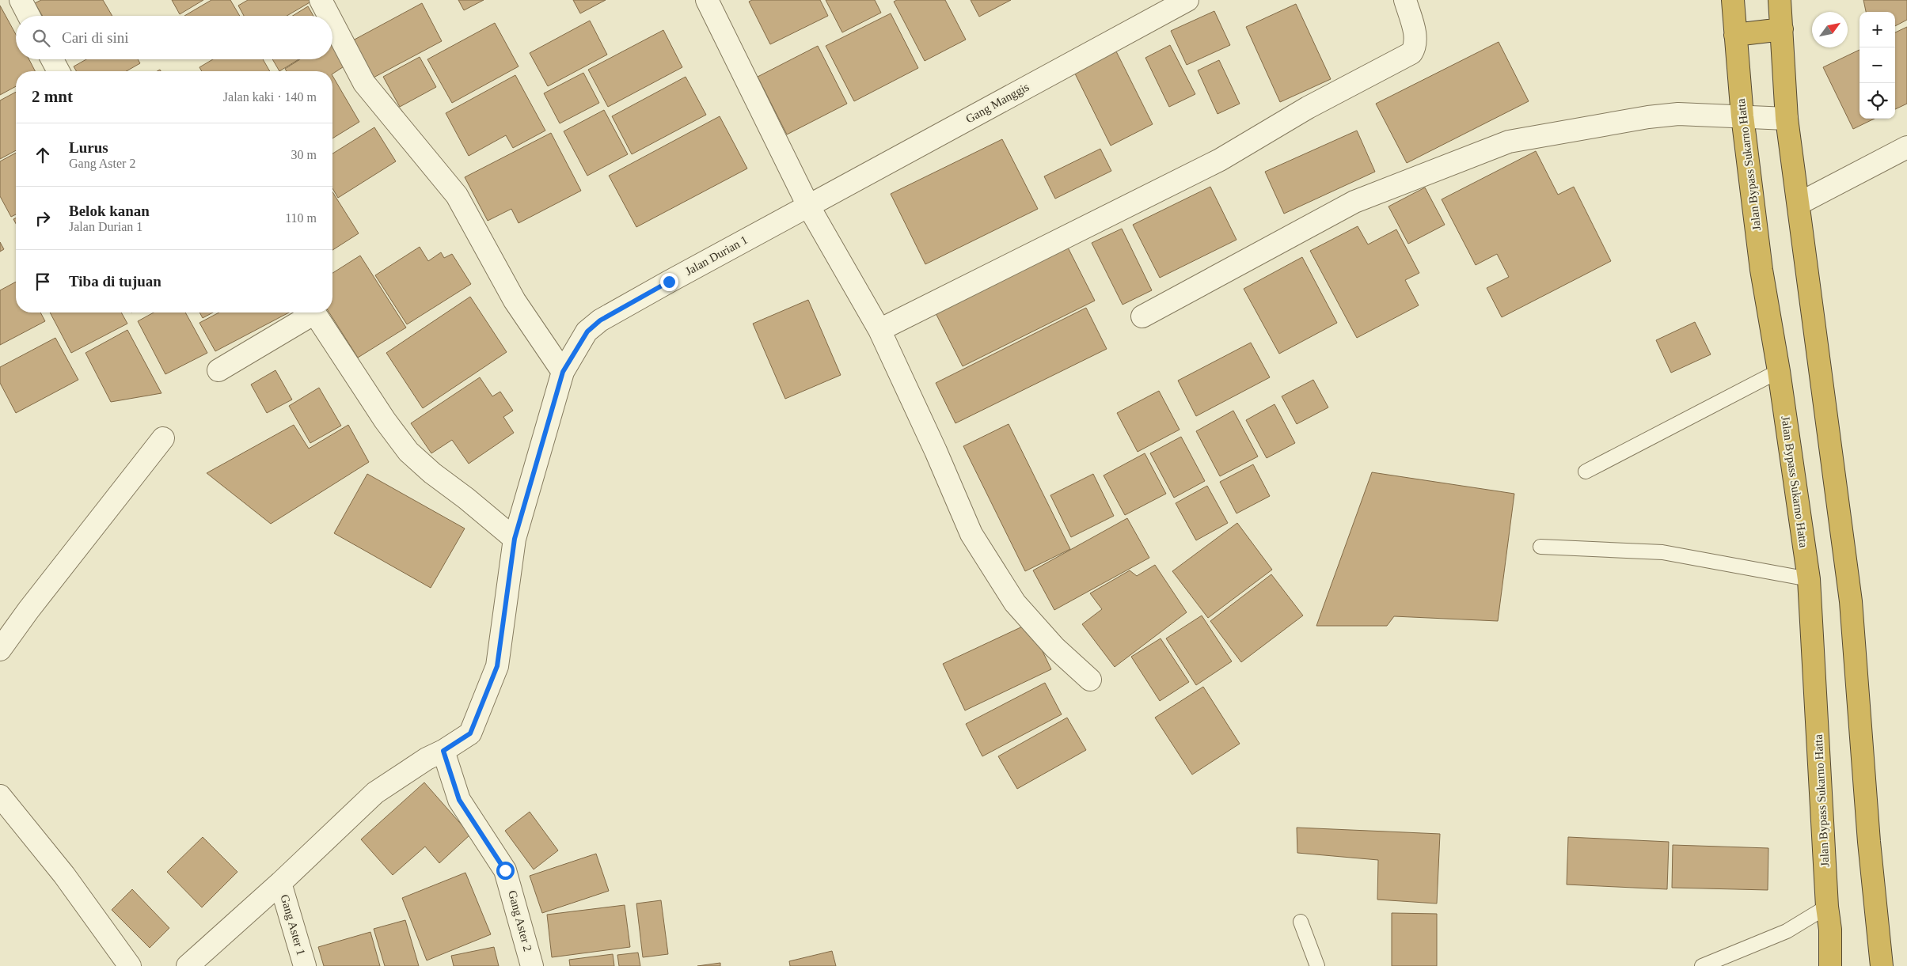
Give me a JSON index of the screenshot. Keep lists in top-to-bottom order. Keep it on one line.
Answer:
{"streets":{"highway":["Jalan Bypass Sukarno Hatta"],"street":["Gang Manggis","Jalan Durian 1","Gang Aster 2","Gang Aster 1"]},"crossings":[["Gang Manggis","Jalan Durian 1"],["Jalan Durian 1","Gang Aster 2"],["Jalan Durian 1","Gang Aster 1"]],"north":"top right","page":{"map_buttons":["+","−"],"search":"Cari di sini","heading":["2 mnt","Jalan kaki · 140 m"],"list":[["Lurus","Gang Aster 2","30 m"],["Belok kanan","Jalan Durian 1","110 m"],"Tiba di tujuan"]}}
